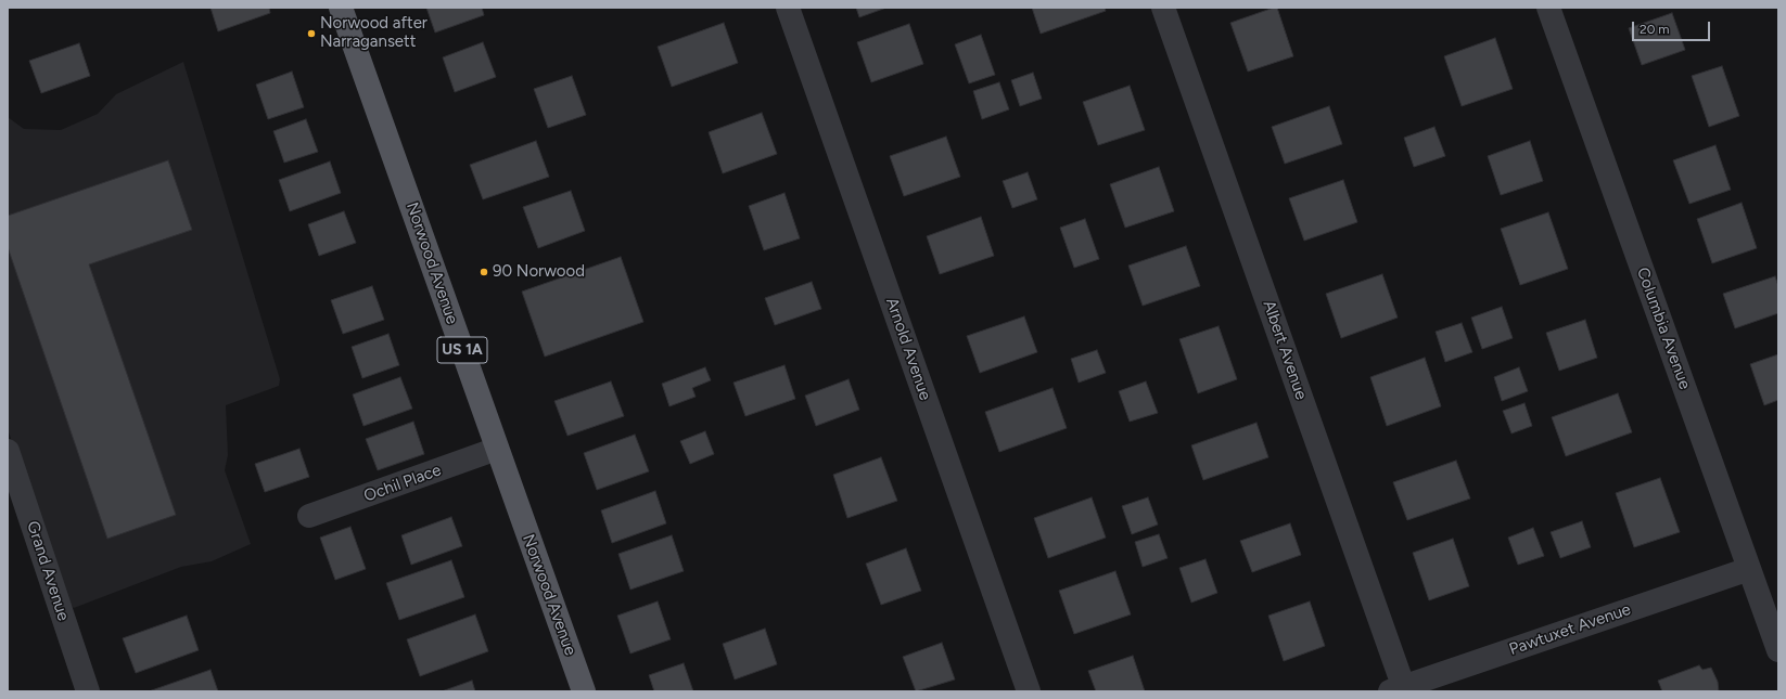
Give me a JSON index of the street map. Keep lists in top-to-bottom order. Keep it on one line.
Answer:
{"streets":{"main road":["Norwood Avenue","US 1A"],"street":["Columbia Avenue","Arnold Avenue","Albert Avenue","Ochil Place","Grand Avenue","Pawtuxet Avenue"]},"crossings":[["Norwood Avenue","Ochil Place"],["Columbia Avenue","Pawtuxet Avenue"],["Albert Avenue","Pawtuxet Avenue"]],"places":["Norwood after Narragansett","90 Norwood"],"scale_bar":"20 m"}
